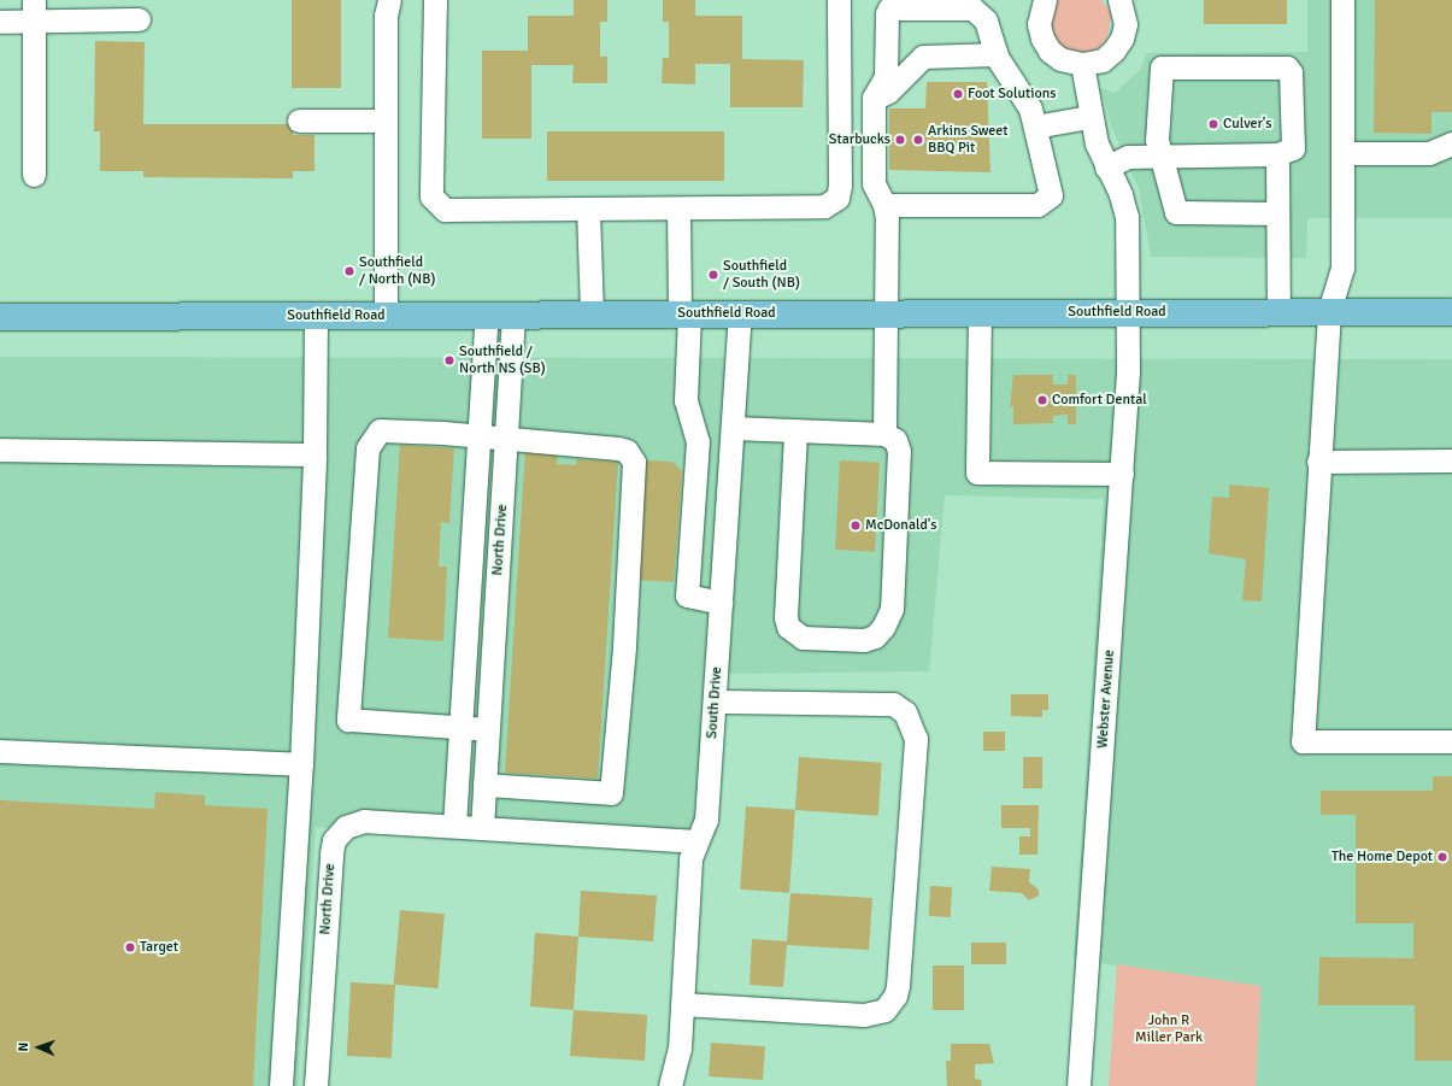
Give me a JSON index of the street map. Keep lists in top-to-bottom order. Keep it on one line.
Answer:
{"streets":{"main road":["Southfield Road"],"street":["North Drive","Webster Avenue","South Drive"]},"crossings":[["Southfield Road","North Drive"],["Southfield Road","Webster Avenue"],["Southfield Road","South Drive"],["North Drive","South Drive"]],"parks":["John R Miller Park"],"places":["Foot Solutions","Culver's","Starbucks","Arkins Sweet BBQ Pit","Southfield / North (NB)","Southfield / South (NB)","Southfield / North NS (SB)","Comfort Dental","McDonald's","The Home Depot","Target"],"north":"left"}
